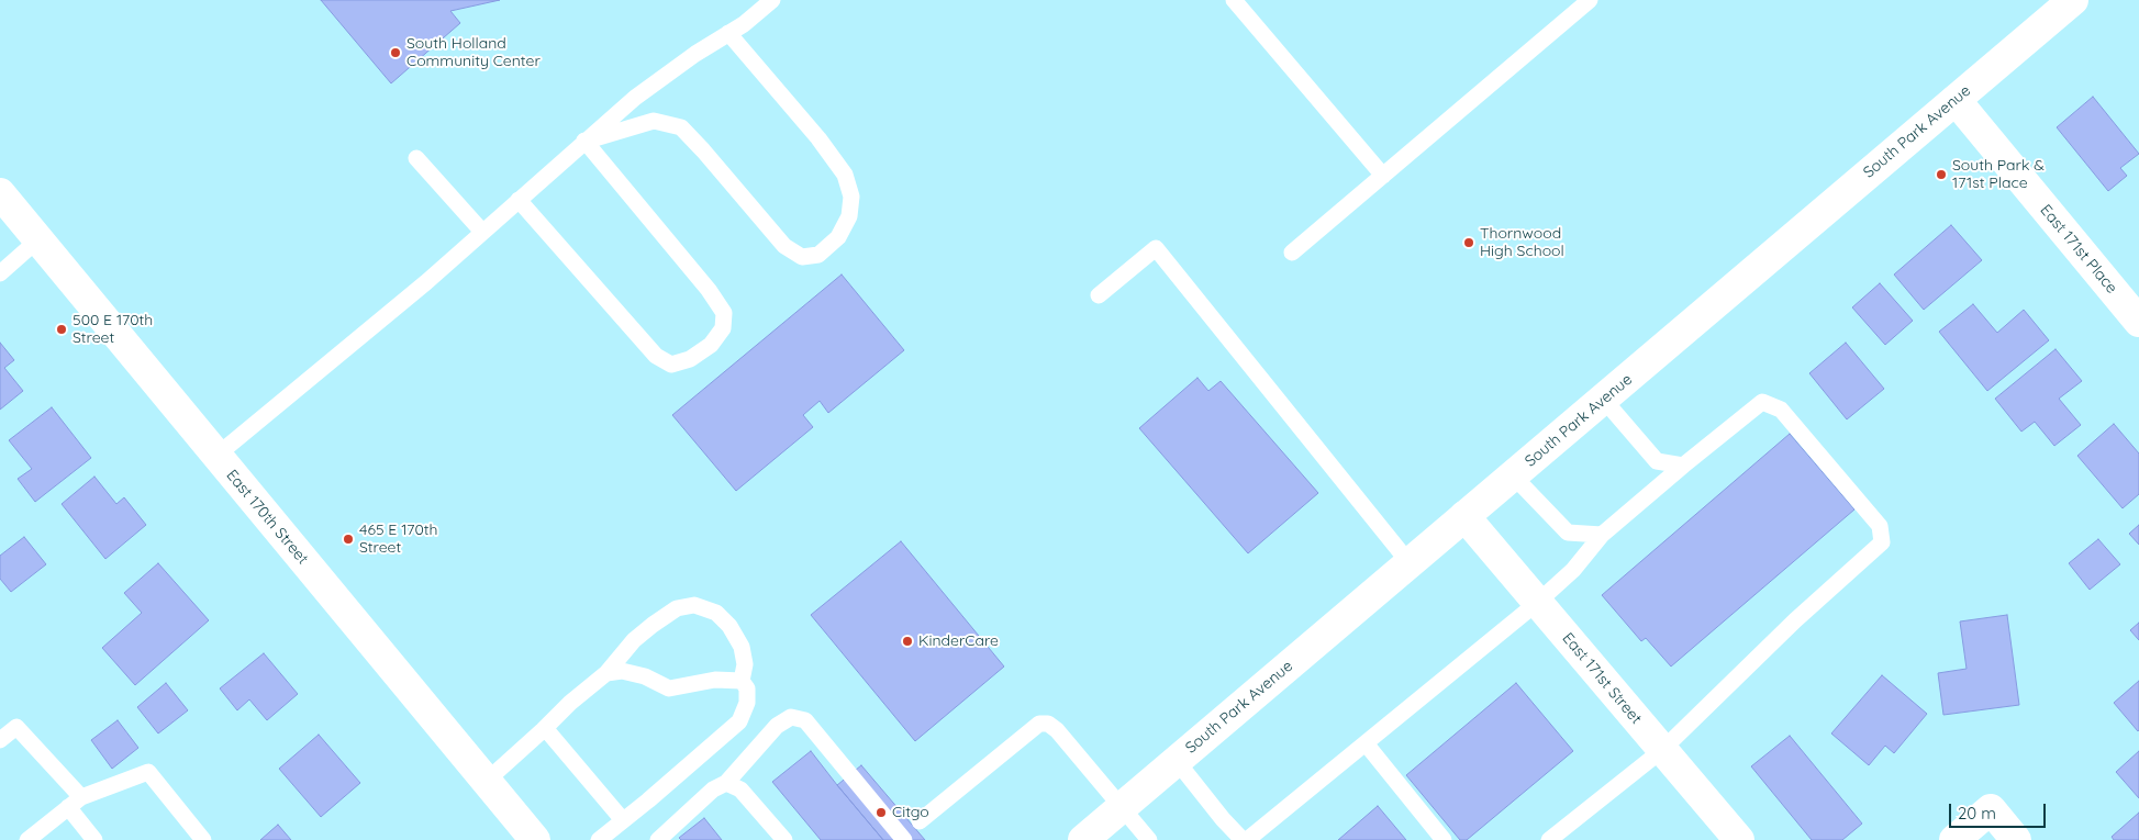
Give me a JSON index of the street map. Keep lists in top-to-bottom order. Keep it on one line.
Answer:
{"streets":{"street":["South Park Avenue","East 171st Place","East 170th Street","East 171st Street"]},"crossings":[["South Park Avenue","East 171st Place"],["South Park Avenue","East 171st Street"]],"places":["South Holland Community Center","South Park & 171st Place","Thornwood High School","500 E 170th Street","465 E 170th Street","KinderCare","Citgo"],"scale_bar":"20 m"}
